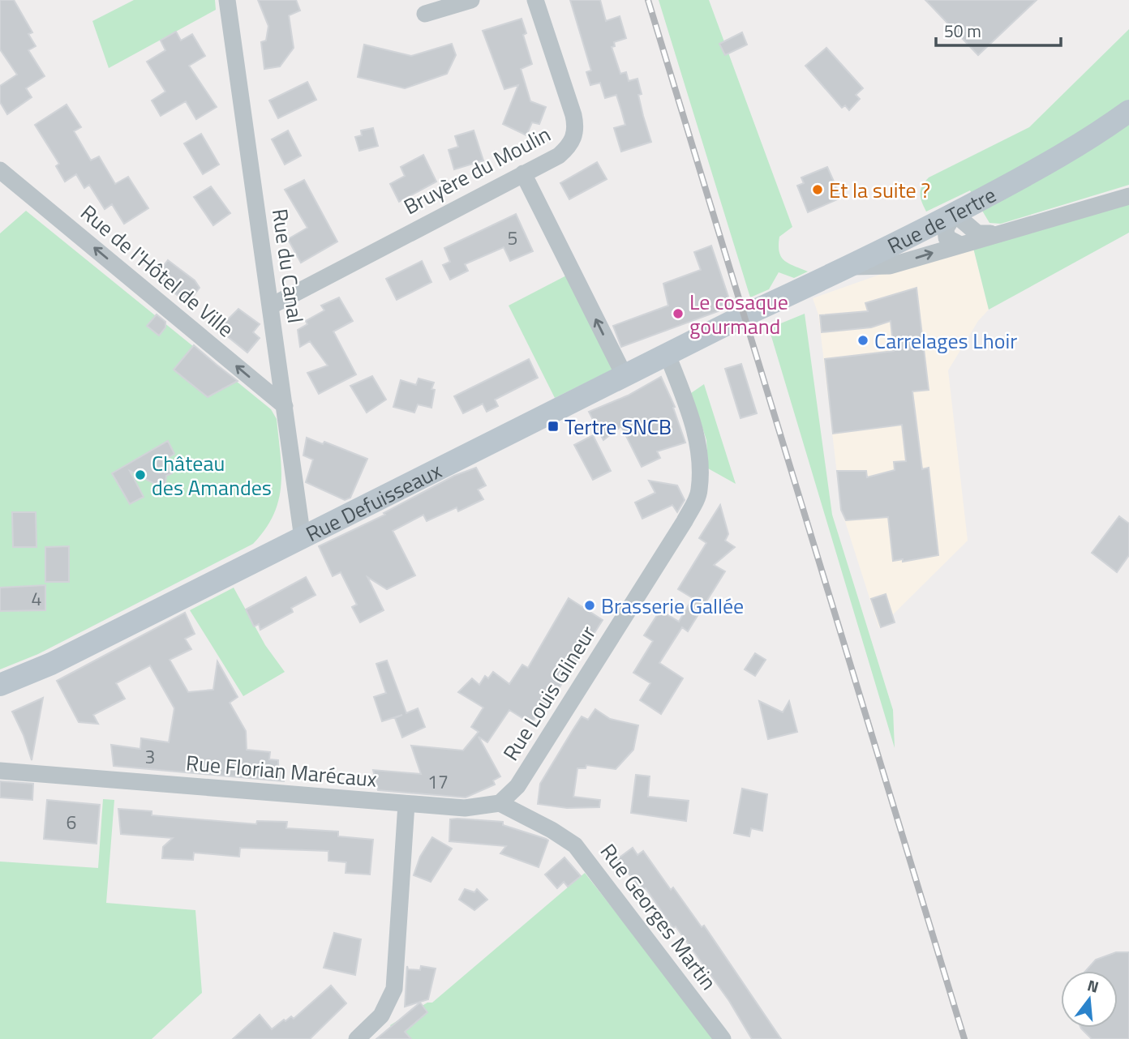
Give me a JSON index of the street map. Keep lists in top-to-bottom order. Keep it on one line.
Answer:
{"streets":{"street":["Bruyère du Moulin","Rue de Tertre","Rue du Canal","Rue de l'Hôtel de Ville","Rue Defuisseaux","Rue Louis Glineur","Rue Florian Marécaux","Rue Georges Martin"]},"crossings":[["Bruyère du Moulin","Rue du Canal"],["Rue de Tertre","Rue Defuisseaux"],["Rue du Canal","Rue de l'Hôtel de Ville"],["Rue du Canal","Rue Defuisseaux"],["Rue Defuisseaux","Rue Louis Glineur"],["Rue Louis Glineur","Rue Florian Marécaux"],["Rue Louis Glineur","Rue Georges Martin"],["Rue Florian Marécaux","Rue Georges Martin"]],"one_way":["Rue de l'Hôtel de Ville"],"places":{"other":["Et la suite ?","Le cosaque gourmand","Carrelages Lhoir","Château des Amandes","Brasserie Gallée"],"transit":["Tertre SNCB"]},"house_numbers":["5","4","3","17","6"],"scale_bar":"50 m","north":"top"}
